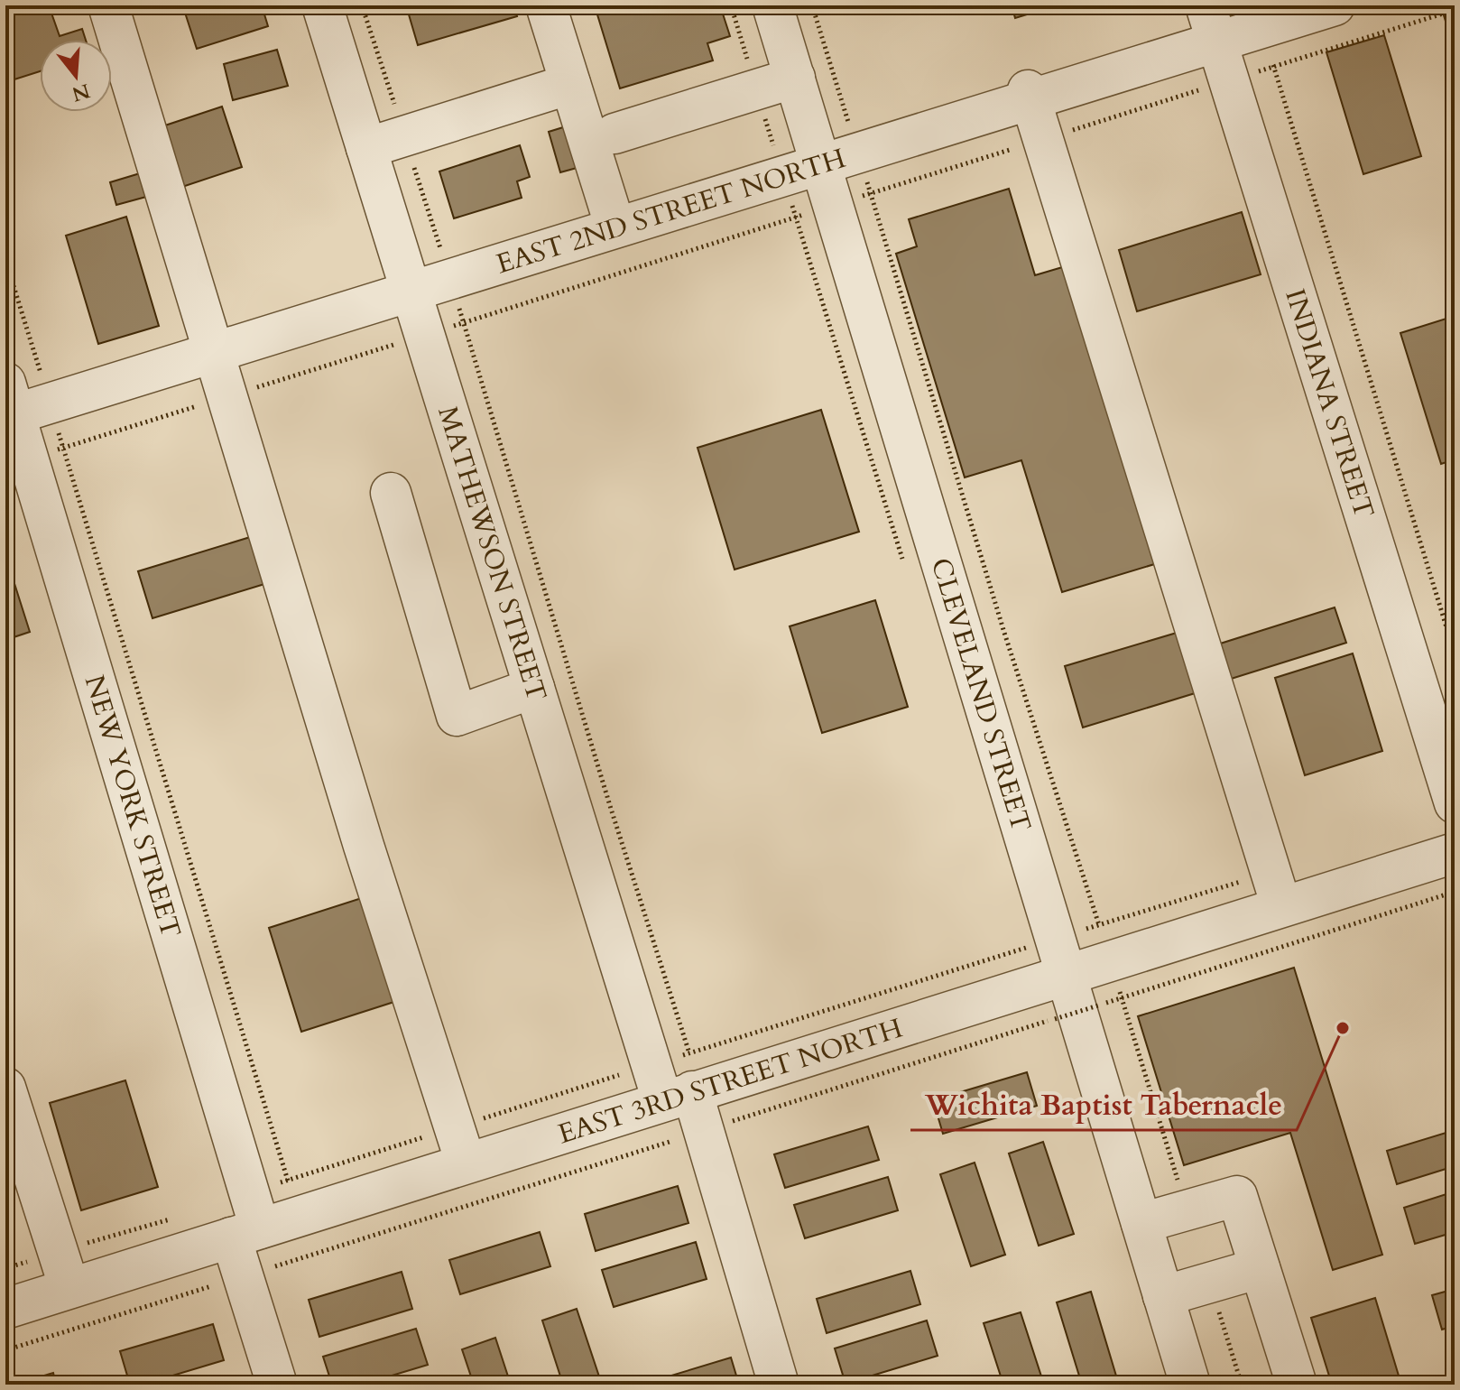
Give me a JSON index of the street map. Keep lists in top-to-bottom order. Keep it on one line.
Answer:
{"streets":{"street":["EAST 2ND STREET NORTH","INDIANA STREET","MATHEWSON STREET","CLEVELAND STREET","NEW YORK STREET","EAST 3RD STREET NORTH"]},"crossings":[["EAST 2ND STREET NORTH","INDIANA STREET"],["EAST 2ND STREET NORTH","MATHEWSON STREET"],["EAST 2ND STREET NORTH","CLEVELAND STREET"],["EAST 2ND STREET NORTH","NEW YORK STREET"],["MATHEWSON STREET","EAST 3RD STREET NORTH"],["CLEVELAND STREET","EAST 3RD STREET NORTH"],["NEW YORK STREET","EAST 3RD STREET NORTH"]],"places":["Wichita Baptist Tabernacle"],"north":"bottom"}
